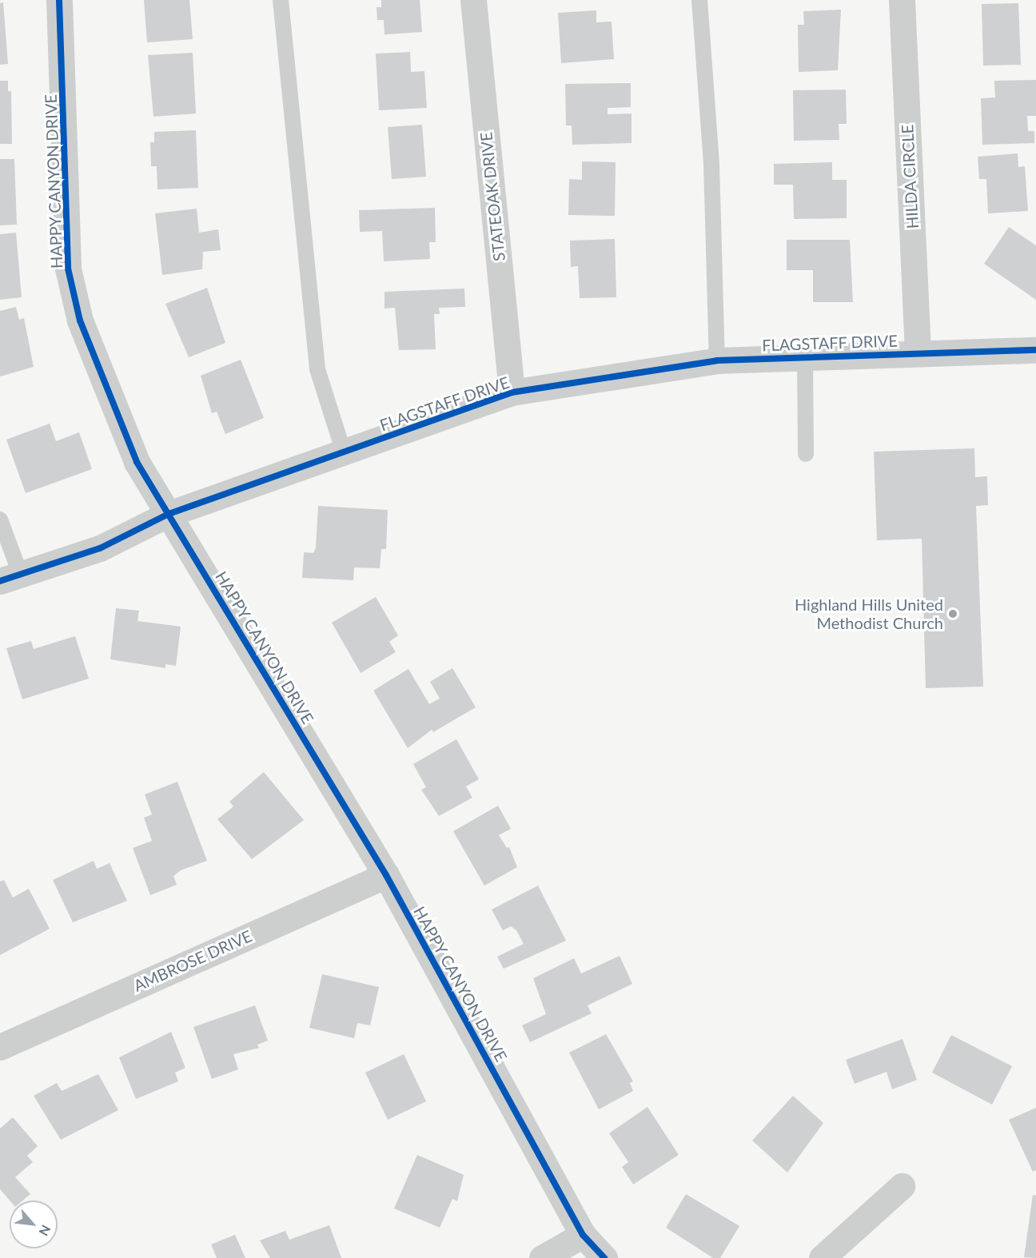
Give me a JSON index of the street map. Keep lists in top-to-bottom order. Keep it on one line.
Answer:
{"streets":{"street":["HILDA CIRCLE","HAPPY CANYON DRIVE","STATEOAK DRIVE","FLAGSTAFF DRIVE","AMBROSE DRIVE"]},"crossings":[["HILDA CIRCLE","FLAGSTAFF DRIVE"],["HAPPY CANYON DRIVE","FLAGSTAFF DRIVE"],["HAPPY CANYON DRIVE","AMBROSE DRIVE"],["STATEOAK DRIVE","FLAGSTAFF DRIVE"]],"places":["Highland Hills United Methodist Church"],"north":"bottom right"}
